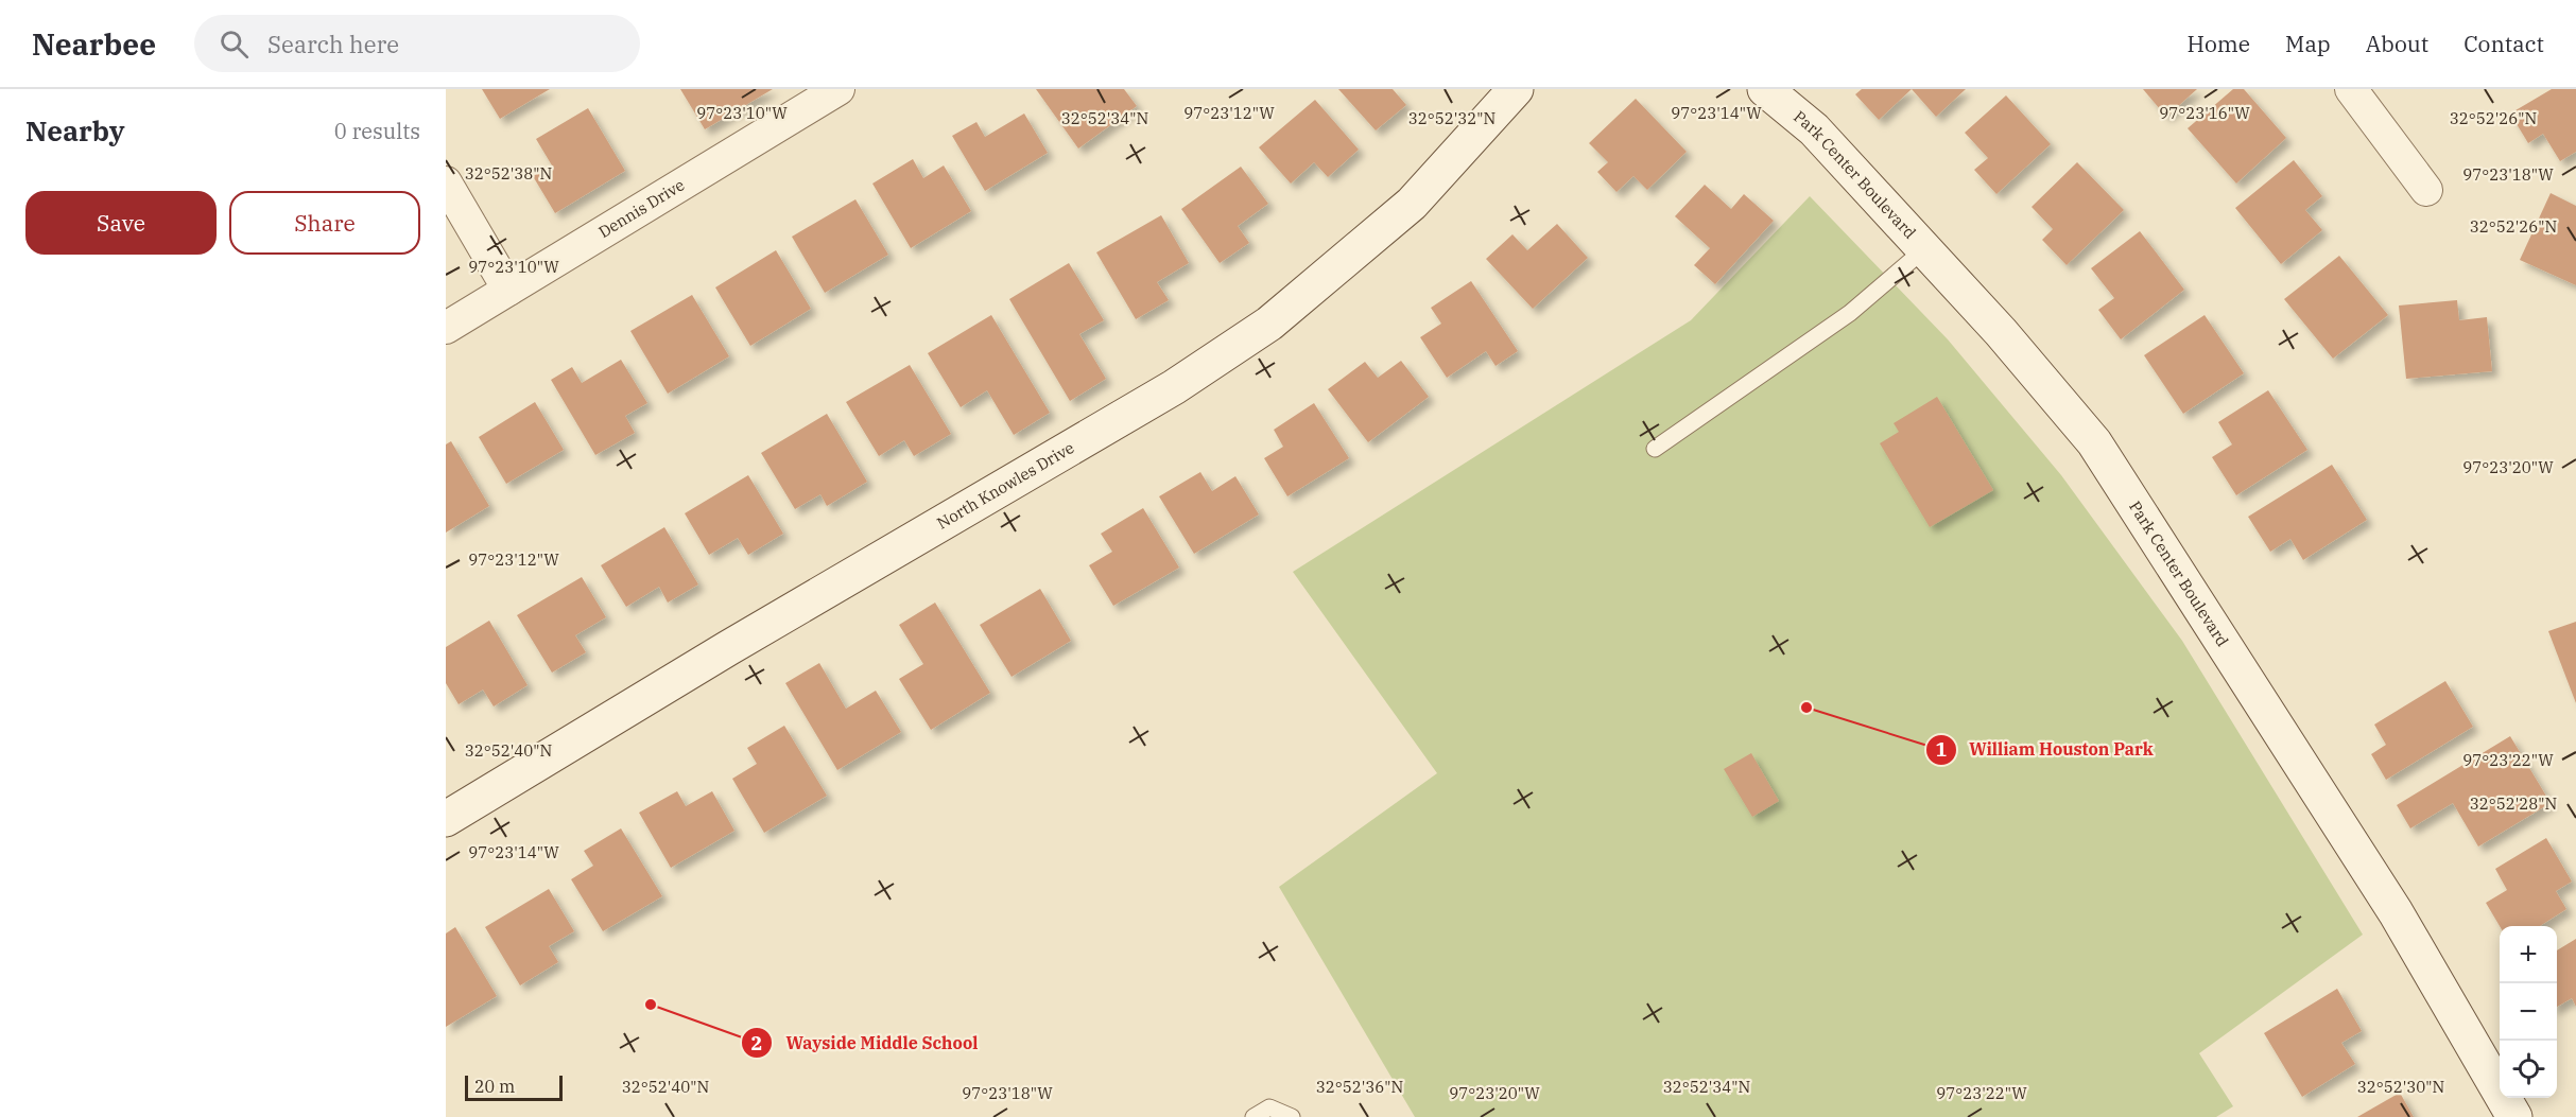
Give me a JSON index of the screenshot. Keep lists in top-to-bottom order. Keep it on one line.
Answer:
{"streets":{"street":["Park Center Boulevard","Dennis Drive","North Knowles Drive"]},"places":["William Houston Park","Wayside Middle School"],"scale_bar":"20 m","page":{"header":"Nearbee","search":"Search here","nav":["Home","Map","About","Contact"],"heading":["Nearby","0 results"],"buttons":["Save","Share"],"map_buttons":["+","−"],"scale":"20 m"},"coordinates":["97°23'16\"W","97°23'10\"W","97°23'12\"W","97°23'14\"W","32°52'26\"N","32°52'34\"N","32°52'32\"N","32°52'38\"N","97°23'18\"W","97°23'20\"W","32°52'40\"N","97°23'22\"W","32°52'28\"N","32°52'36\"N","32°52'30\"N"]}
